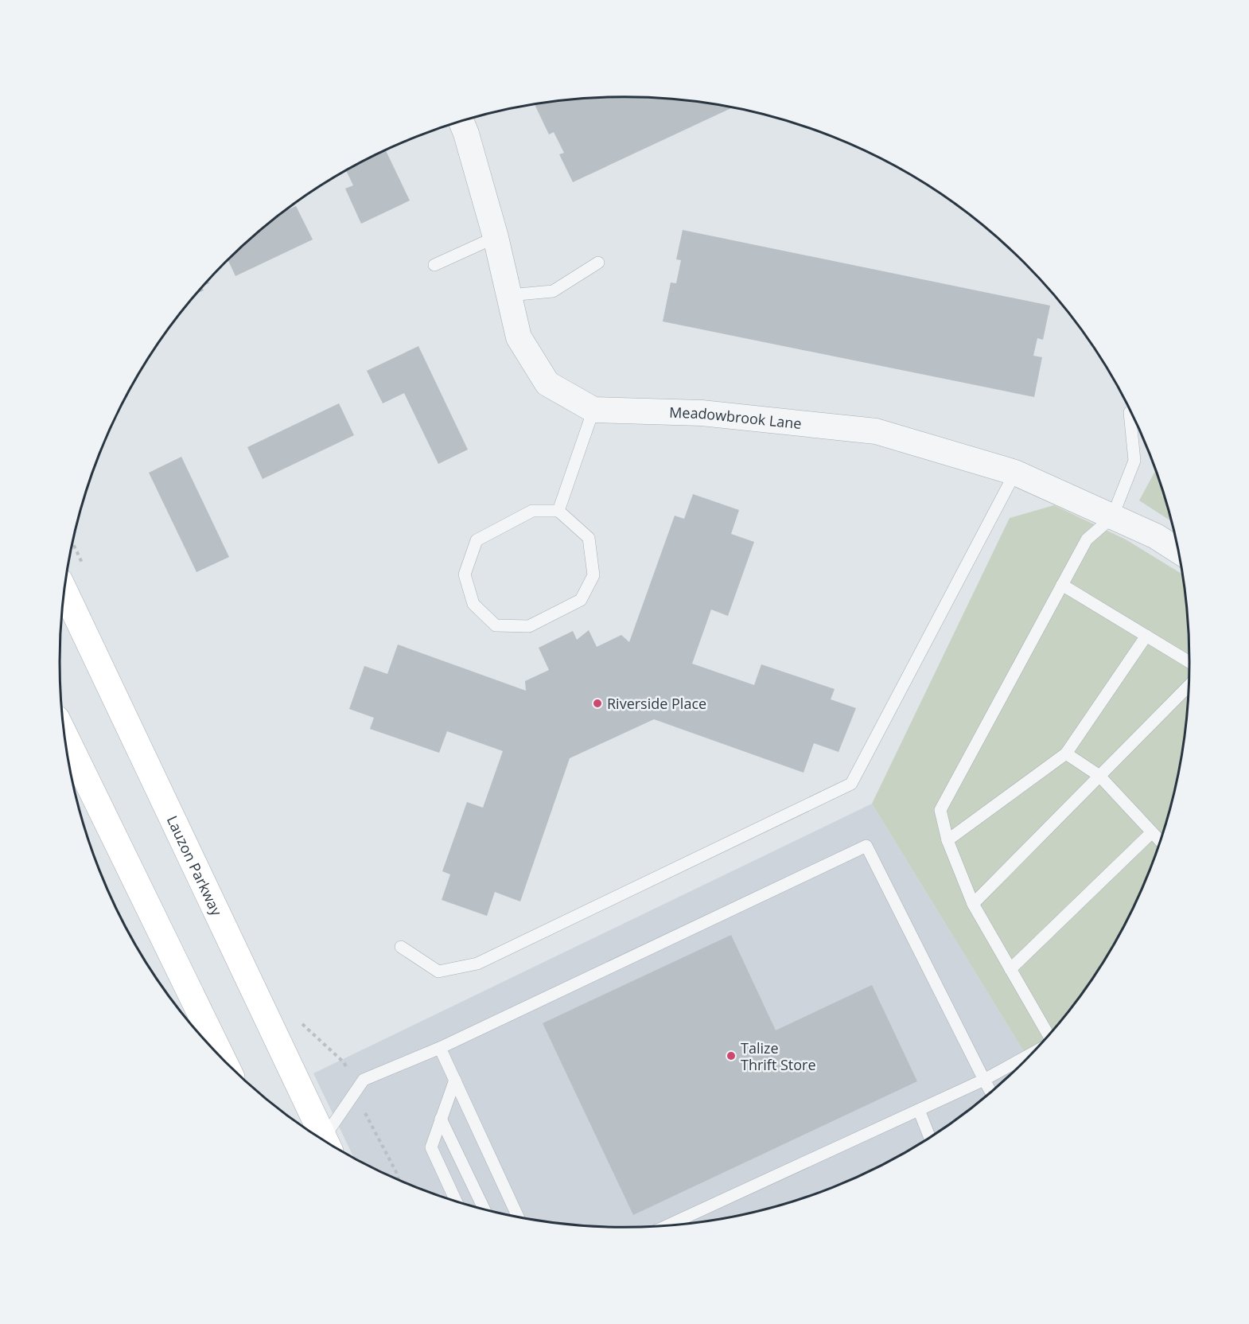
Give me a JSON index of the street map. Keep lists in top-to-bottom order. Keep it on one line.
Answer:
{"streets":{"main road":["Lauzon Parkway"],"street":["Meadowbrook Lane"]},"places":["Riverside Place","Talize Thrift Store"]}
